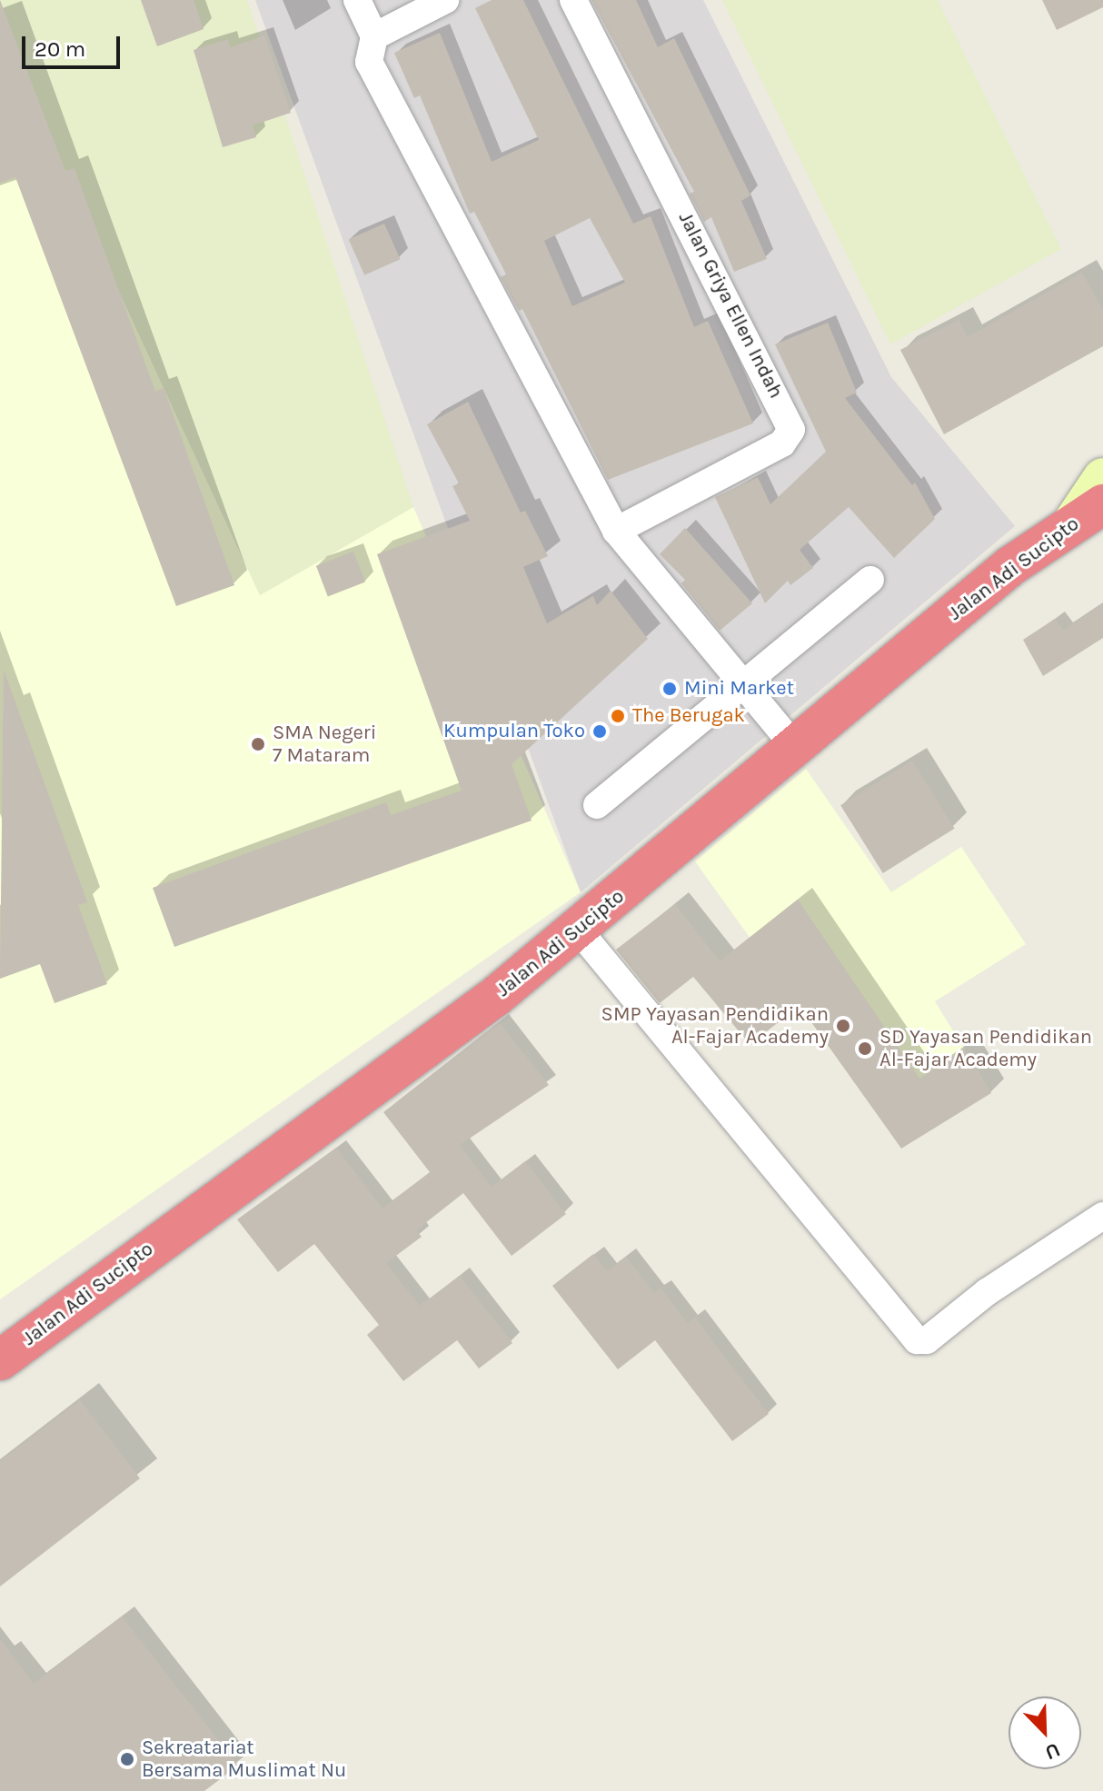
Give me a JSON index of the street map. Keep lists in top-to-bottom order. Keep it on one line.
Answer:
{"streets":{"highway":["Jalan Adi Sucipto"],"street":["Jalan Griya Ellen Indah"]},"places":["Mini Market","The Berugak","Kumpulan Toko","SMA Negeri 7 Mataram","SMP Yayasan Pendidikan Al-Fajar Academy","SD Yayasan Pendidikan Al-Fajar Academy","Sekreatariat Bersama Muslimat Nu"],"scale_bar":"20 m","north":"bottom right"}
